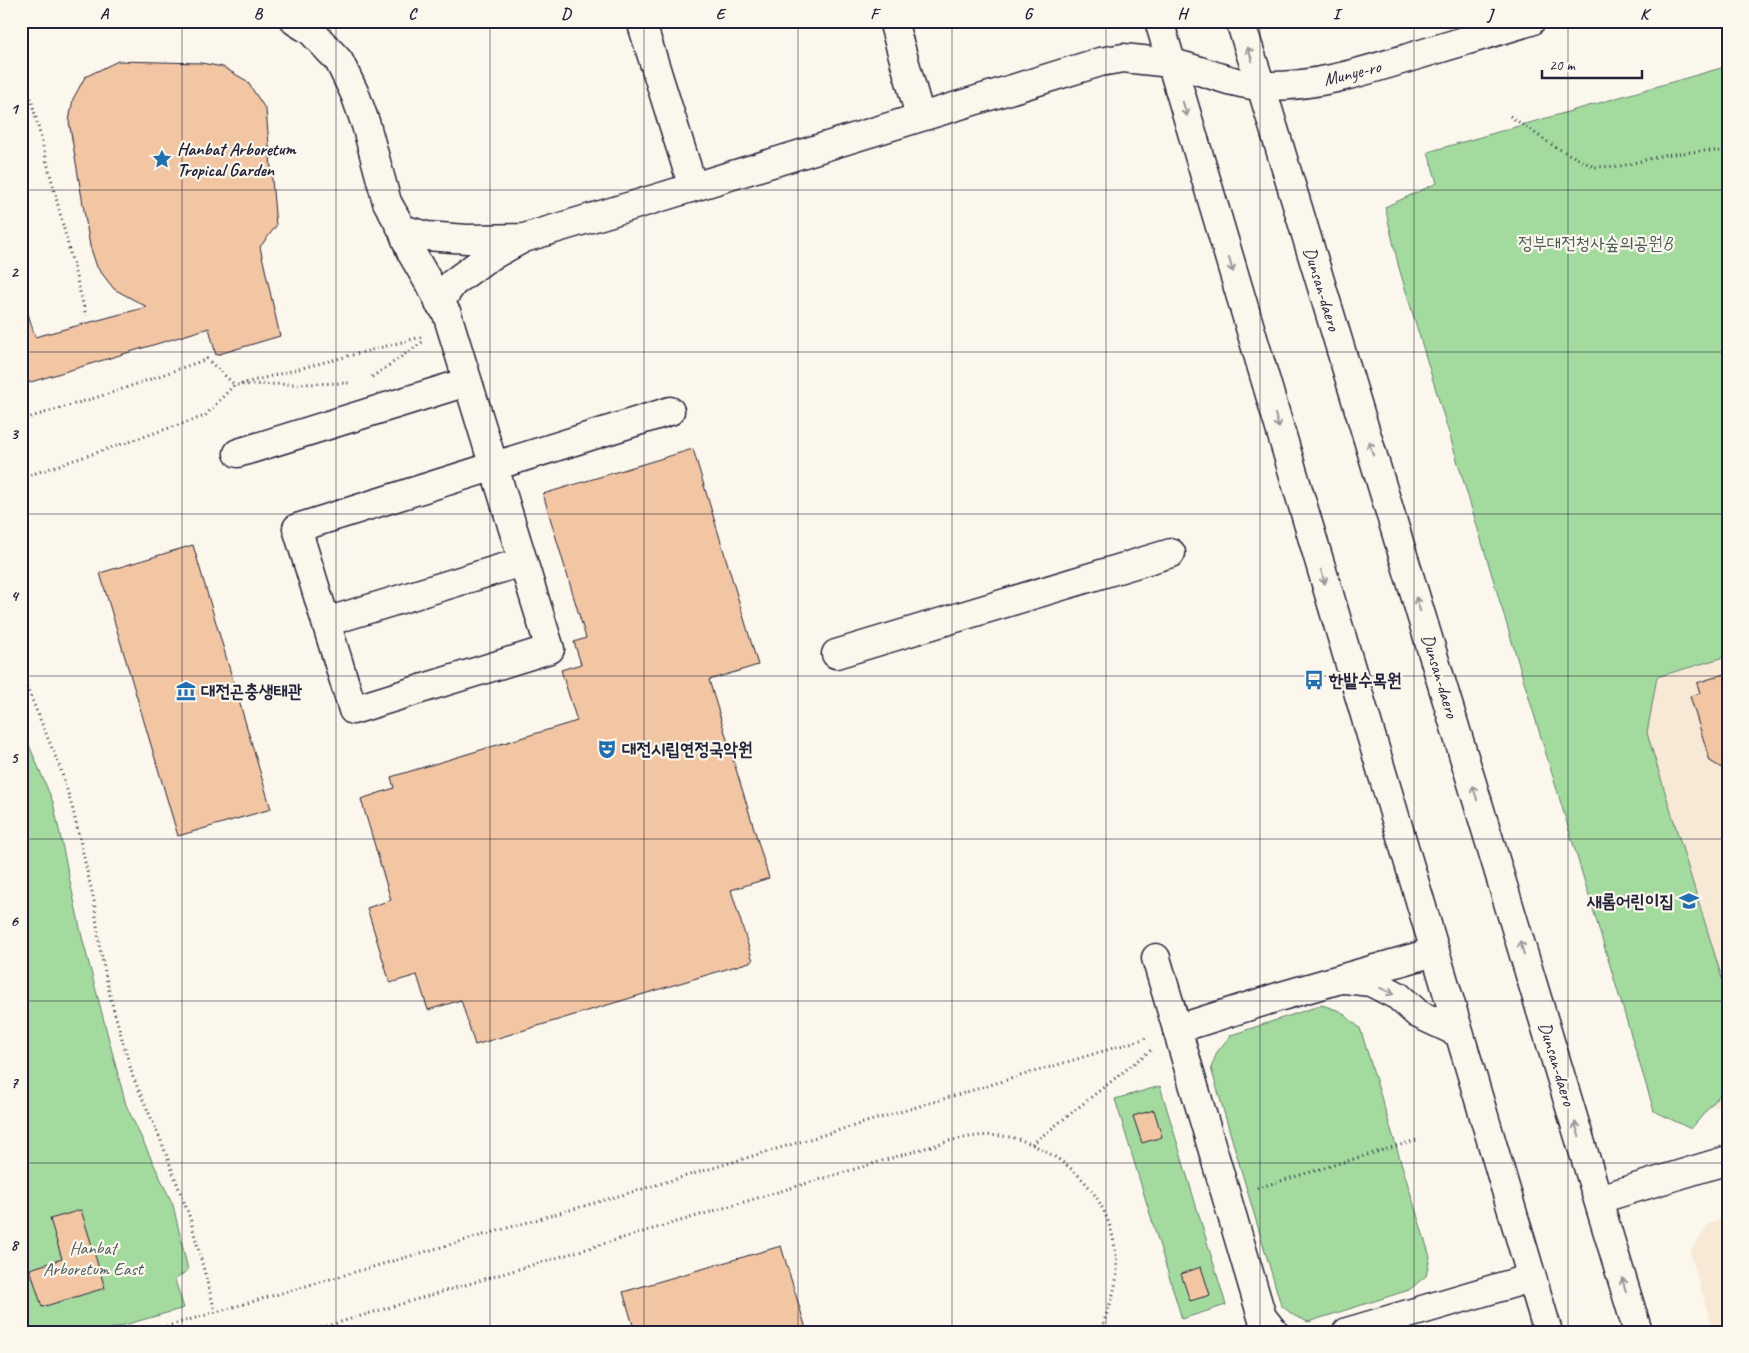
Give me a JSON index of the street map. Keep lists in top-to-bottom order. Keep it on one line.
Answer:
{"streets":{"main road":["Munye-ro","Dunsan-daero"]},"crossings":[["Munye-ro","Dunsan-daero"]],"parks":["정부대전청사숲의공원B","Hanbat Arboretum East"],"places":{"place":["Hanbat Arboretum Tropical Garden"],"bus stop":["한밭수목원"],"museum":["대전곤충생태관"],"theatre":["대전시립연정국악원"],"school or university":["새롬어린이집"]},"scale_bar":"20 m","grid":{"columns":["A","B","C","D","E","F","G","H","I","J","K"],"rows":["1","2","3","4","5","6","7","8"]}}
